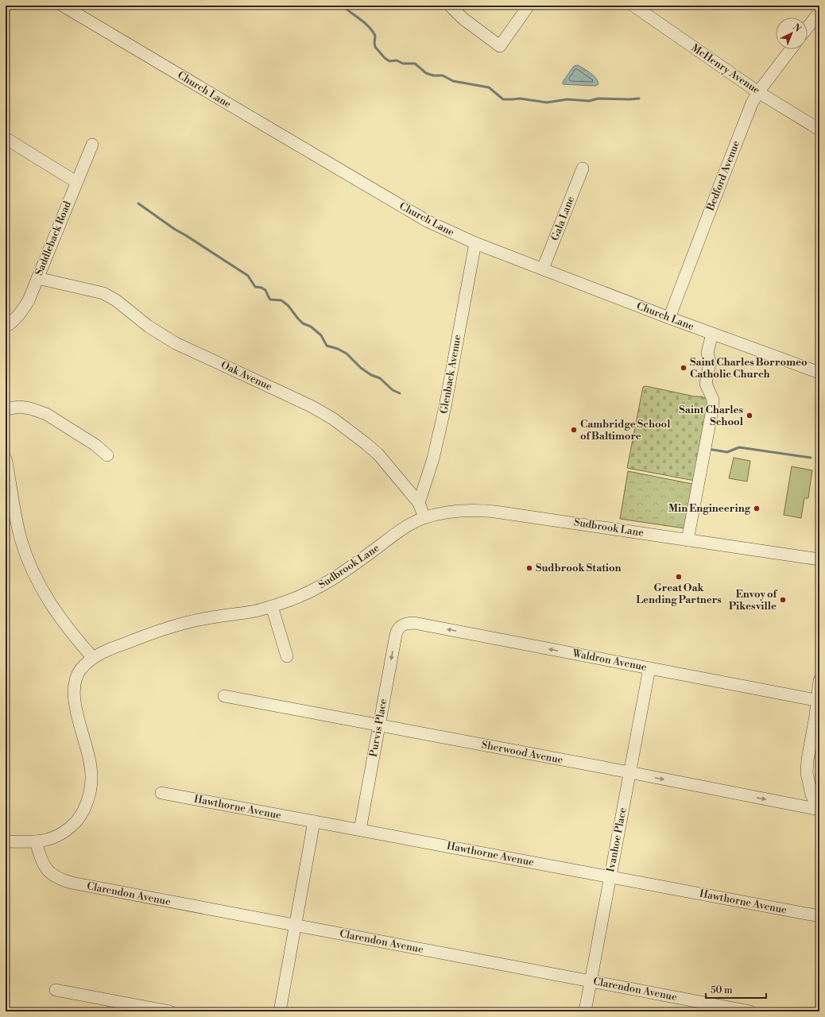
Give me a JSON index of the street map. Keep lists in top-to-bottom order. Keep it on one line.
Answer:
{"streets":{"street":["McHenry Avenue","Church Lane","Bedford Avenue","Gala Lane","Saddleback Road","Glenback Avenue","Oak Avenue","Sudbrook Lane","Waldron Avenue","Purvis Place","Sherwood Avenue","Hawthorne Avenue","Ivanhoe Place","Clarendon Avenue"]},"crossings":[["McHenry Avenue","Bedford Avenue"],["Church Lane","Bedford Avenue"],["Church Lane","Gala Lane"],["Church Lane","Glenback Avenue"],["Saddleback Road","Oak Avenue"],["Glenback Avenue","Oak Avenue"],["Oak Avenue","Sudbrook Lane"],["Sudbrook Lane","Clarendon Avenue"],["Waldron Avenue","Purvis Place"],["Waldron Avenue","Ivanhoe Place"],["Purvis Place","Sherwood Avenue"],["Purvis Place","Hawthorne Avenue"],["Sherwood Avenue","Ivanhoe Place"],["Hawthorne Avenue","Ivanhoe Place"],["Ivanhoe Place","Clarendon Avenue"]],"one_way":["Waldron Avenue","Purvis Place"],"places":["Saint Charles Borromeo Catholic Church","Saint Charles School","Cambridge School of Baltimore","Min Engineering","Sudbrook Station","Great Oak Lending Partners","Envoy of Pikesville"],"scale_bar":"50 m","north":"top right"}
